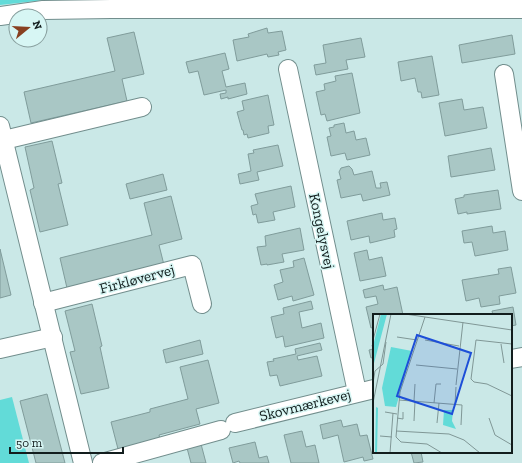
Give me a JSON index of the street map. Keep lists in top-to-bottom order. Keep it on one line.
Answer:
{"streets":{"street":["Kongelysvej","Firkløvervej","Skovmærkevej"]},"crossings":[["Kongelysvej","Skovmærkevej"]],"scale_bar":"50 m","north":"right"}
